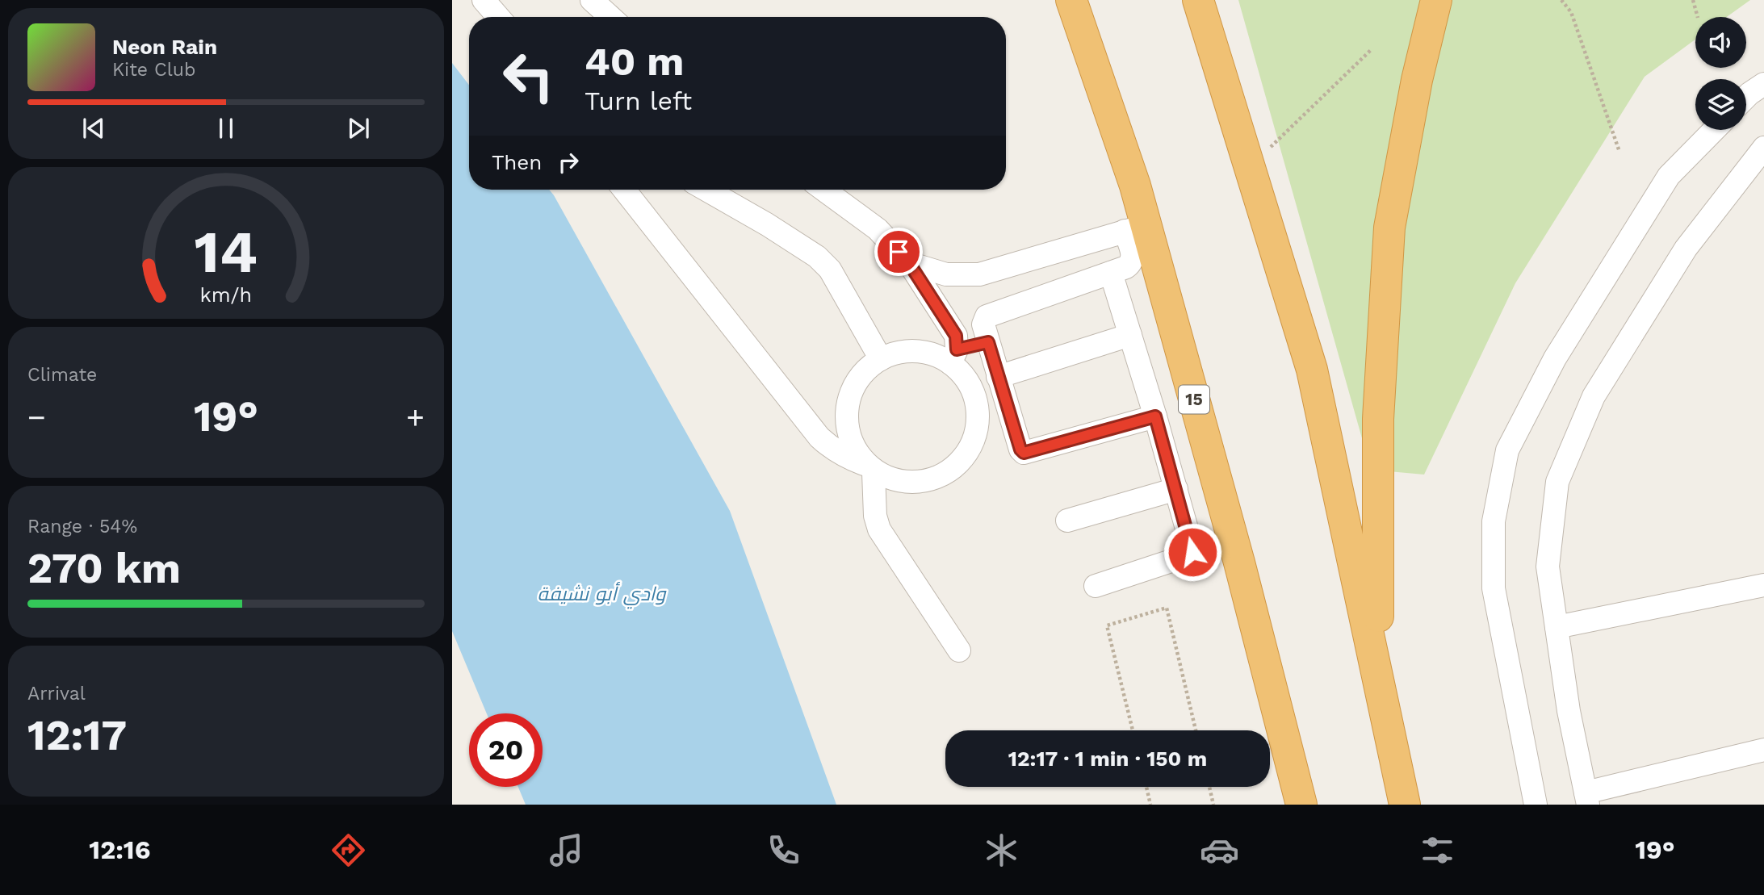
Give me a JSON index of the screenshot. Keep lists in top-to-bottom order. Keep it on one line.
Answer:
{"streets":{"highway":["15"]},"water":["وادي أبو نشيفة"],"page":{"turn":["40 m","Turn left"],"song":["Neon Rain","Kite Club"],"then":"Then","tile":["Climate",["Range · 54%","270 km"],["Arrival","12:17"]],"heat":["−","19°","+"],"limit":"20","trip":"12:17 · 1 min · 150 m","tabs":["12:16","19°"],"gauge":["14","km/h"]}}
